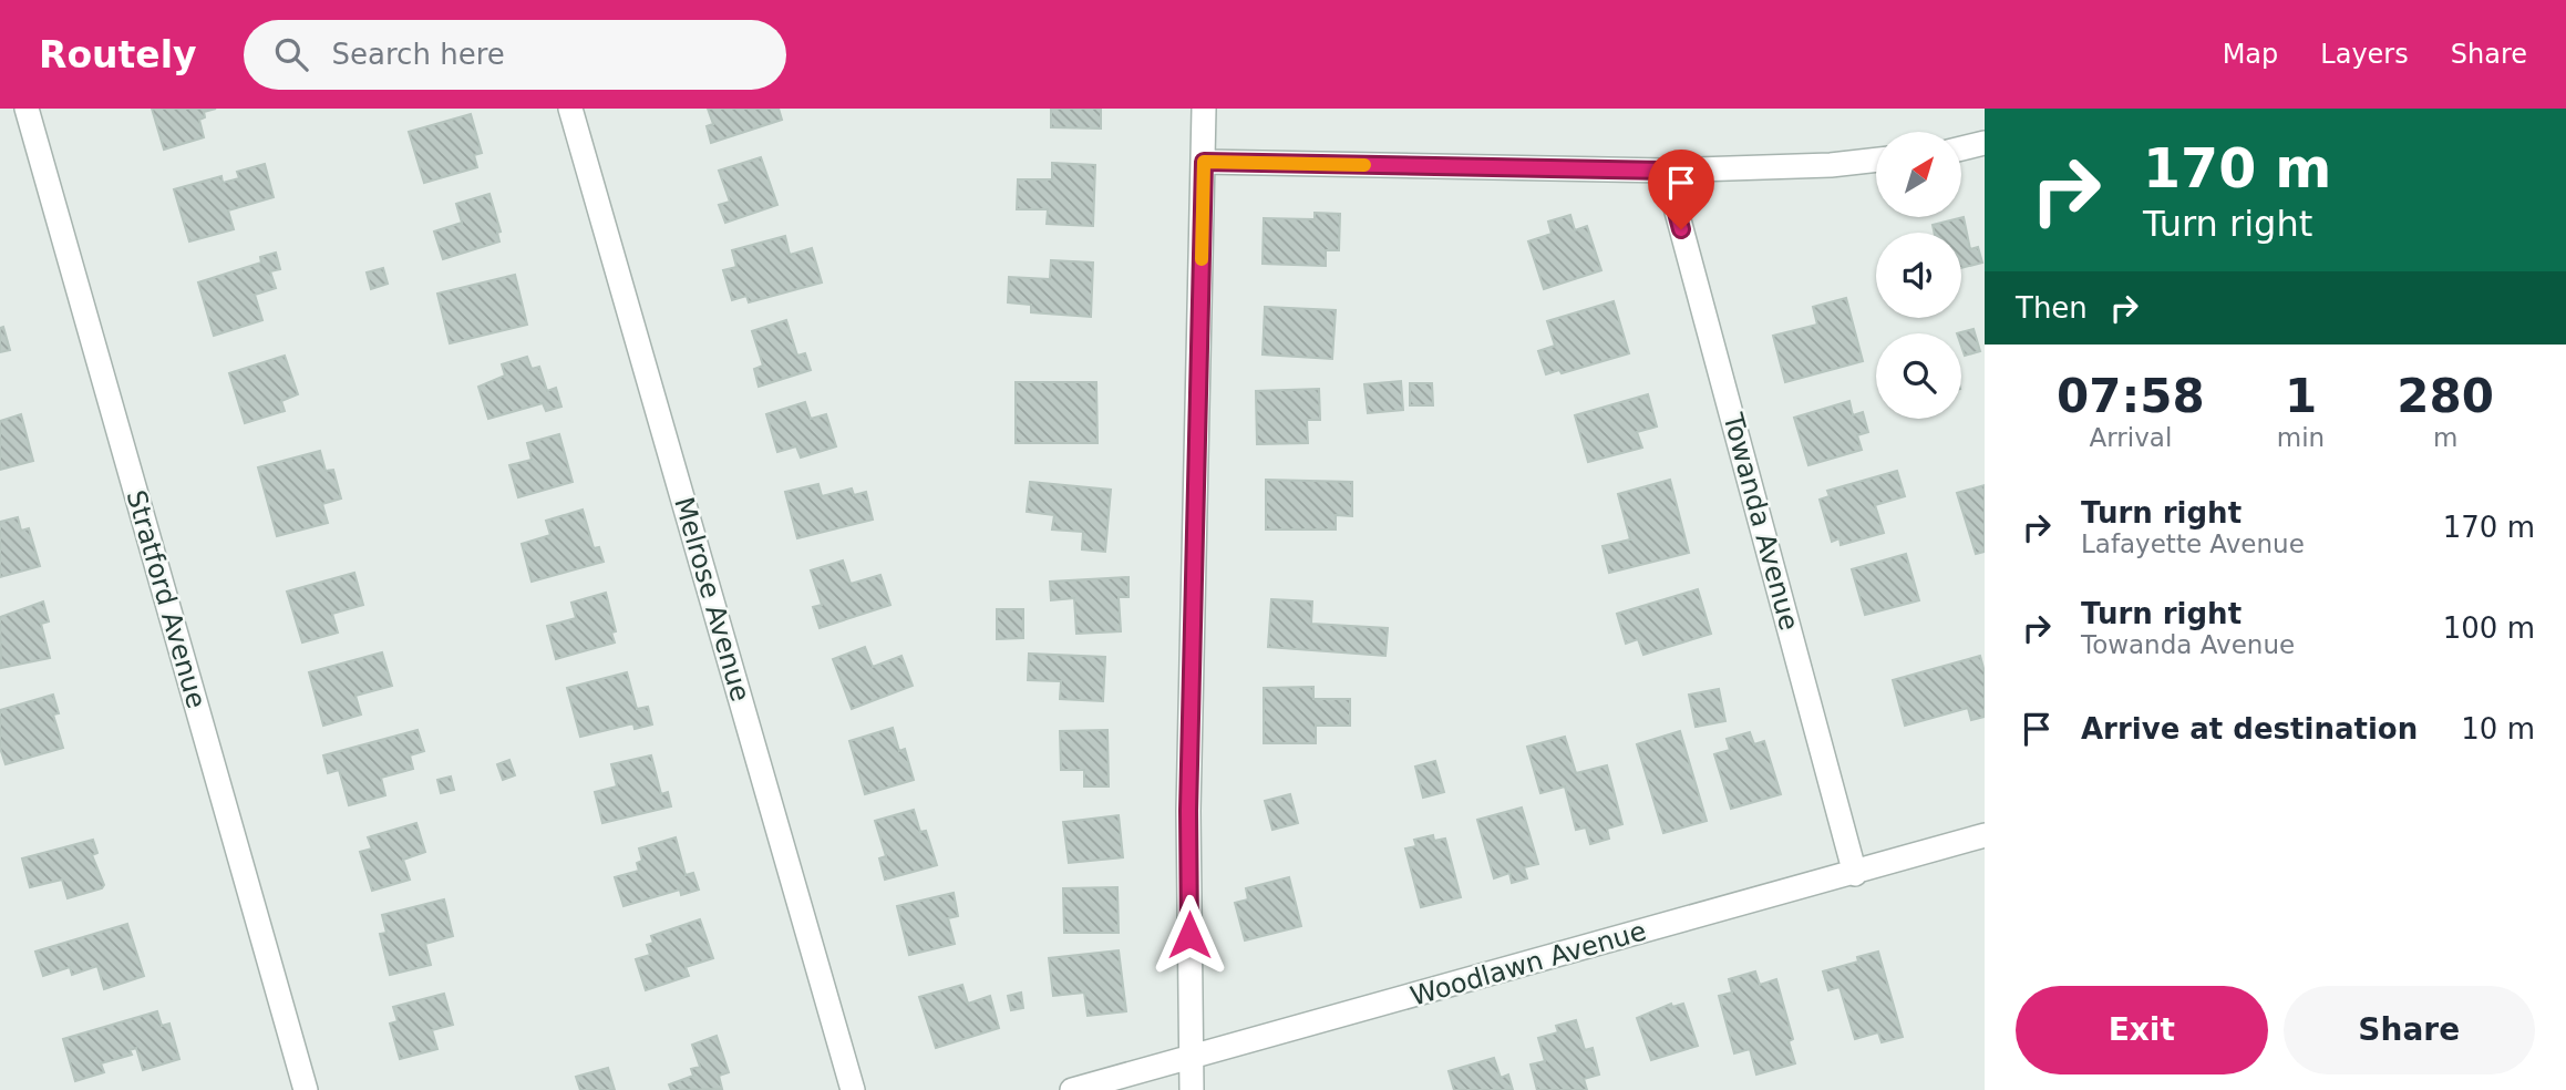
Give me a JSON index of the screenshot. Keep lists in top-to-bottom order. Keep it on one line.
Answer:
{"streets":{"street":["Towanda Avenue","Stratford Avenue","Melrose Avenue","Woodlawn Avenue"]},"crossings":[["Towanda Avenue","Woodlawn Avenue"]],"north":"top right","page":{"header":"Routely","search":"Search here","nav":["Map","Layers","Share"],"turn":["170 m","Turn right"],"then":"Then","eta":["07:58","Arrival","1","min","280","m"],"list":[{"name":"Turn right","note":"Lafayette Avenue","value":"170 m"},{"name":"Turn right","note":"Towanda Avenue","value":"100 m"},{"name":"Arrive at destination","value":"10 m"}],"buttons":["Exit","Share"]}}
